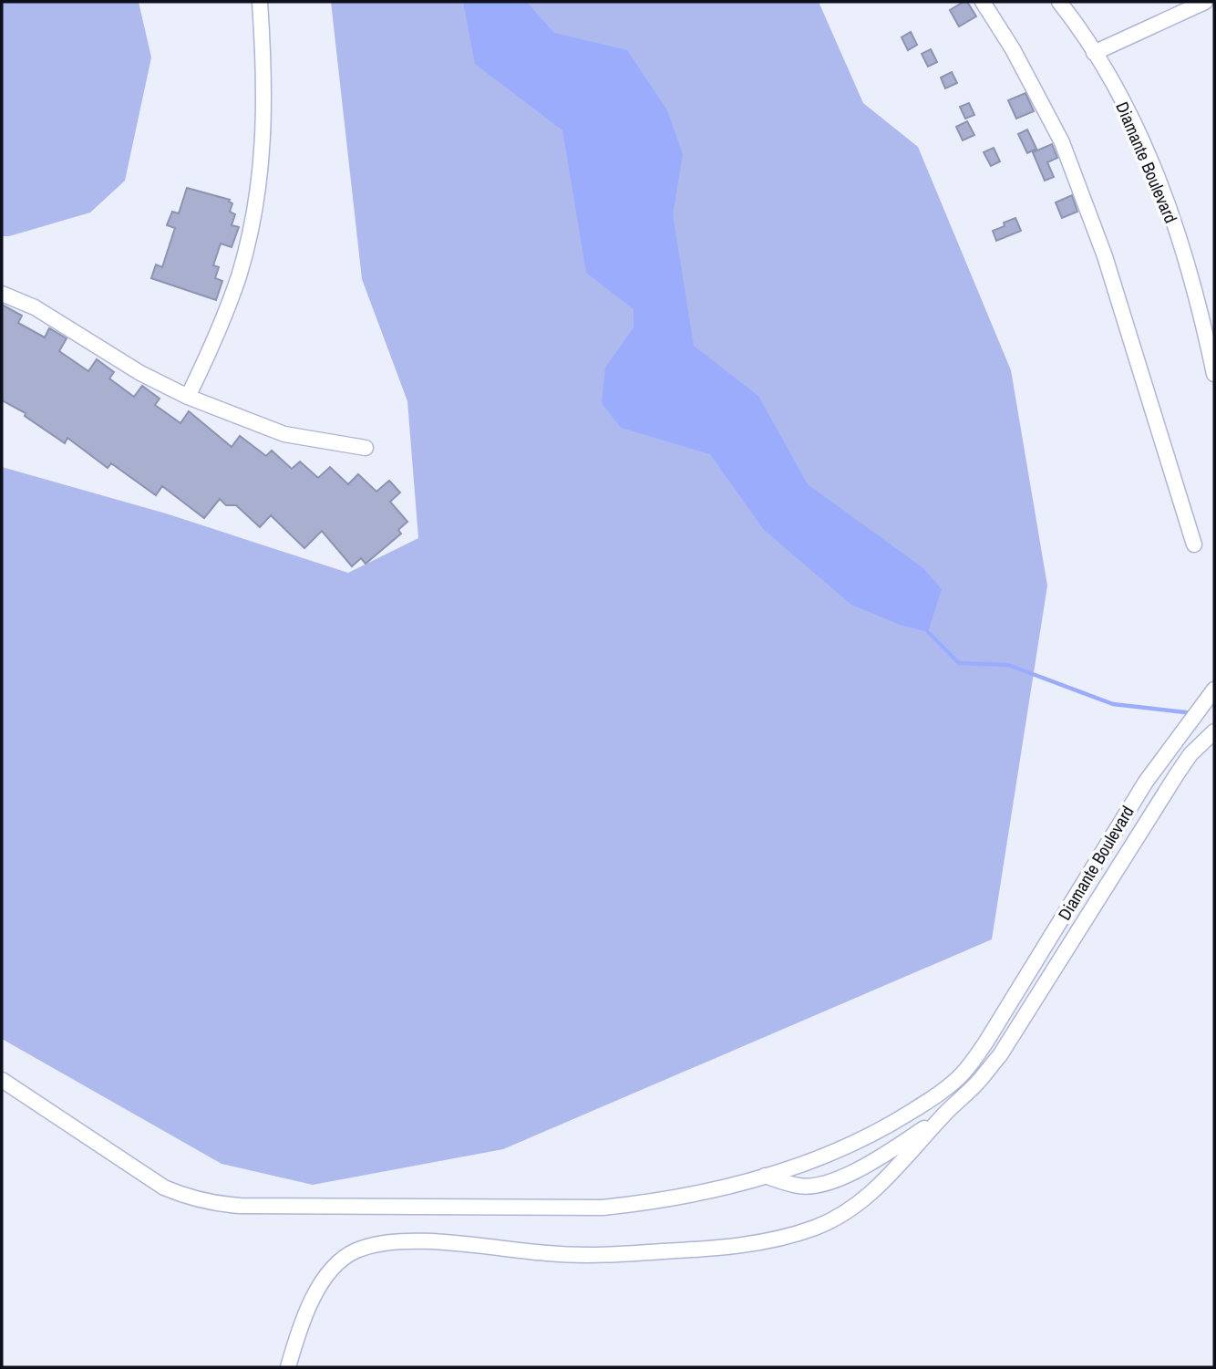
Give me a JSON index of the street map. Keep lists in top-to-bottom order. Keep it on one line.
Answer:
{"streets":{"street":["Diamante Boulevard"]}}
